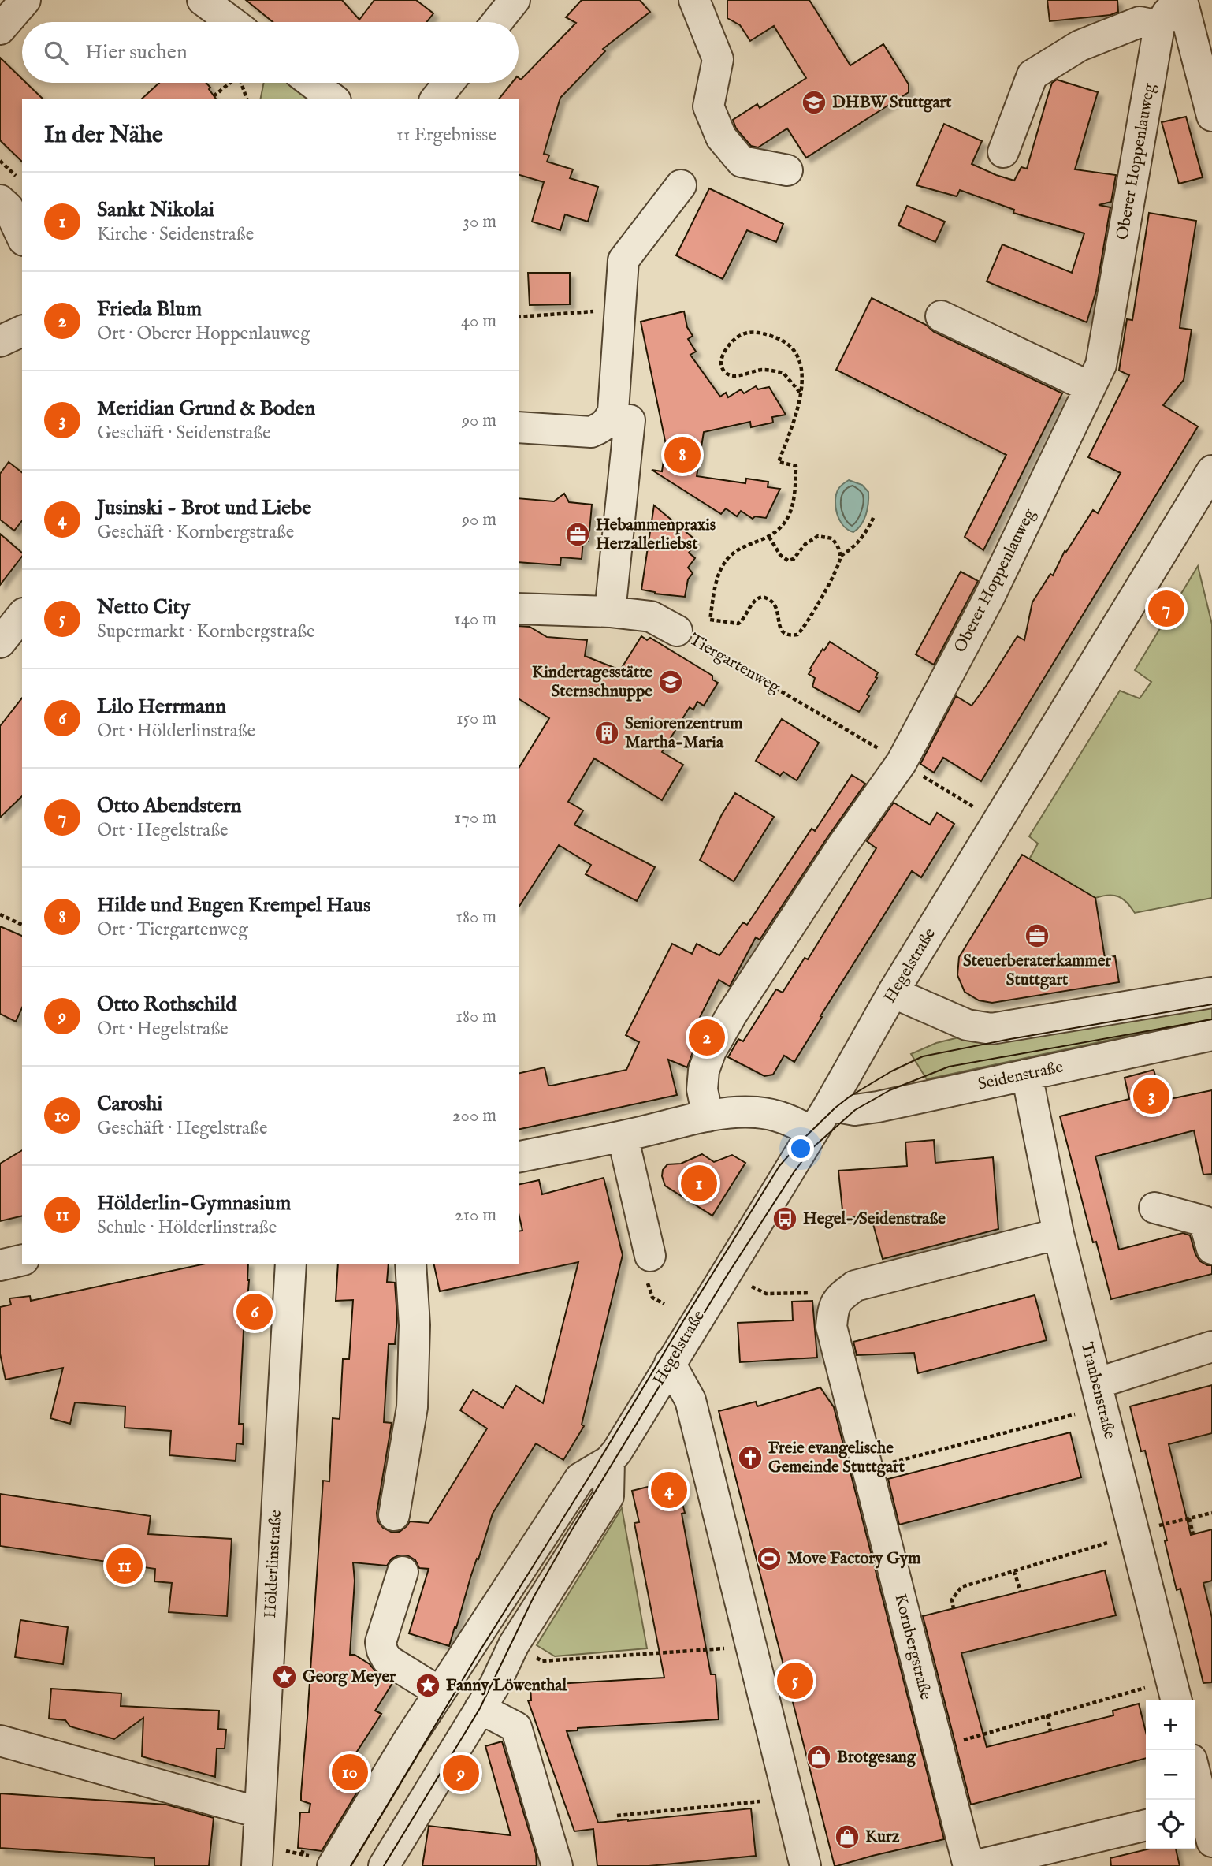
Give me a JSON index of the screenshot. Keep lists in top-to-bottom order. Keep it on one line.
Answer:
{"streets":{"street":["Oberer Hoppenlauweg","Tiergartenweg","Hegelstraße","Seidenstraße","Traubenstraße","Hölderlinstraße","Kornbergstraße"]},"crossings":[["Hegelstraße","Seidenstraße"],["Seidenstraße","Traubenstraße"],["Traubenstraße","Kornbergstraße"]],"places":{"school or university":["DHBW Stuttgart","Kindertagesstätte Sternschnuppe"],"office":["Hebammenpraxis Herzallerliebst","Steuerberaterkammer Stuttgart"],"building":["Seniorenzentrum Martha-Maria"],"bus stop":["Hegel-/Seidenstraße"],"church":["Freie evangelische Gemeinde Stuttgart"],"sports":["Move Factory Gym"],"place":["Georg Meyer","Fanny Löwenthal"],"shop":["Brotgesang","Kurz"]},"page":{"search":"Hier suchen","heading":["In der Nähe","11 Ergebnisse"],"list":[{"mark":"1","name":"Sankt Nikolai","note":"Kirche · Seidenstraße","value":"30 m"},{"mark":"2","name":"Frieda Blum","note":"Ort · Oberer Hoppenlauweg","value":"40 m"},{"mark":"3","name":"Meridian Grund & Boden","note":"Geschäft · Seidenstraße","value":"90 m"},{"mark":"4","name":"Jusinski - Brot und Liebe","note":"Geschäft · Kornbergstraße","value":"90 m"},{"mark":"5","name":"Netto City","note":"Supermarkt · Kornbergstraße","value":"140 m"},{"mark":"6","name":"Lilo Herrmann","note":"Ort · Hölderlinstraße","value":"150 m"},{"mark":"7","name":"Otto Abendstern","note":"Ort · Hegelstraße","value":"170 m"},{"mark":"8","name":"Hilde und Eugen Krempel Haus","note":"Ort · Tiergartenweg","value":"180 m"},{"mark":"9","name":"Otto Rothschild","note":"Ort · Hegelstraße","value":"180 m"},{"mark":"10","name":"Caroshi","note":"Geschäft · Hegelstraße","value":"200 m"},{"mark":"11","name":"Hölderlin-Gymnasium","note":"Schule · Hölderlinstraße","value":"210 m"}],"pins":["8","7","2","3","1","6","4","11","5","10","9"],"map_buttons":["+","−"]}}
